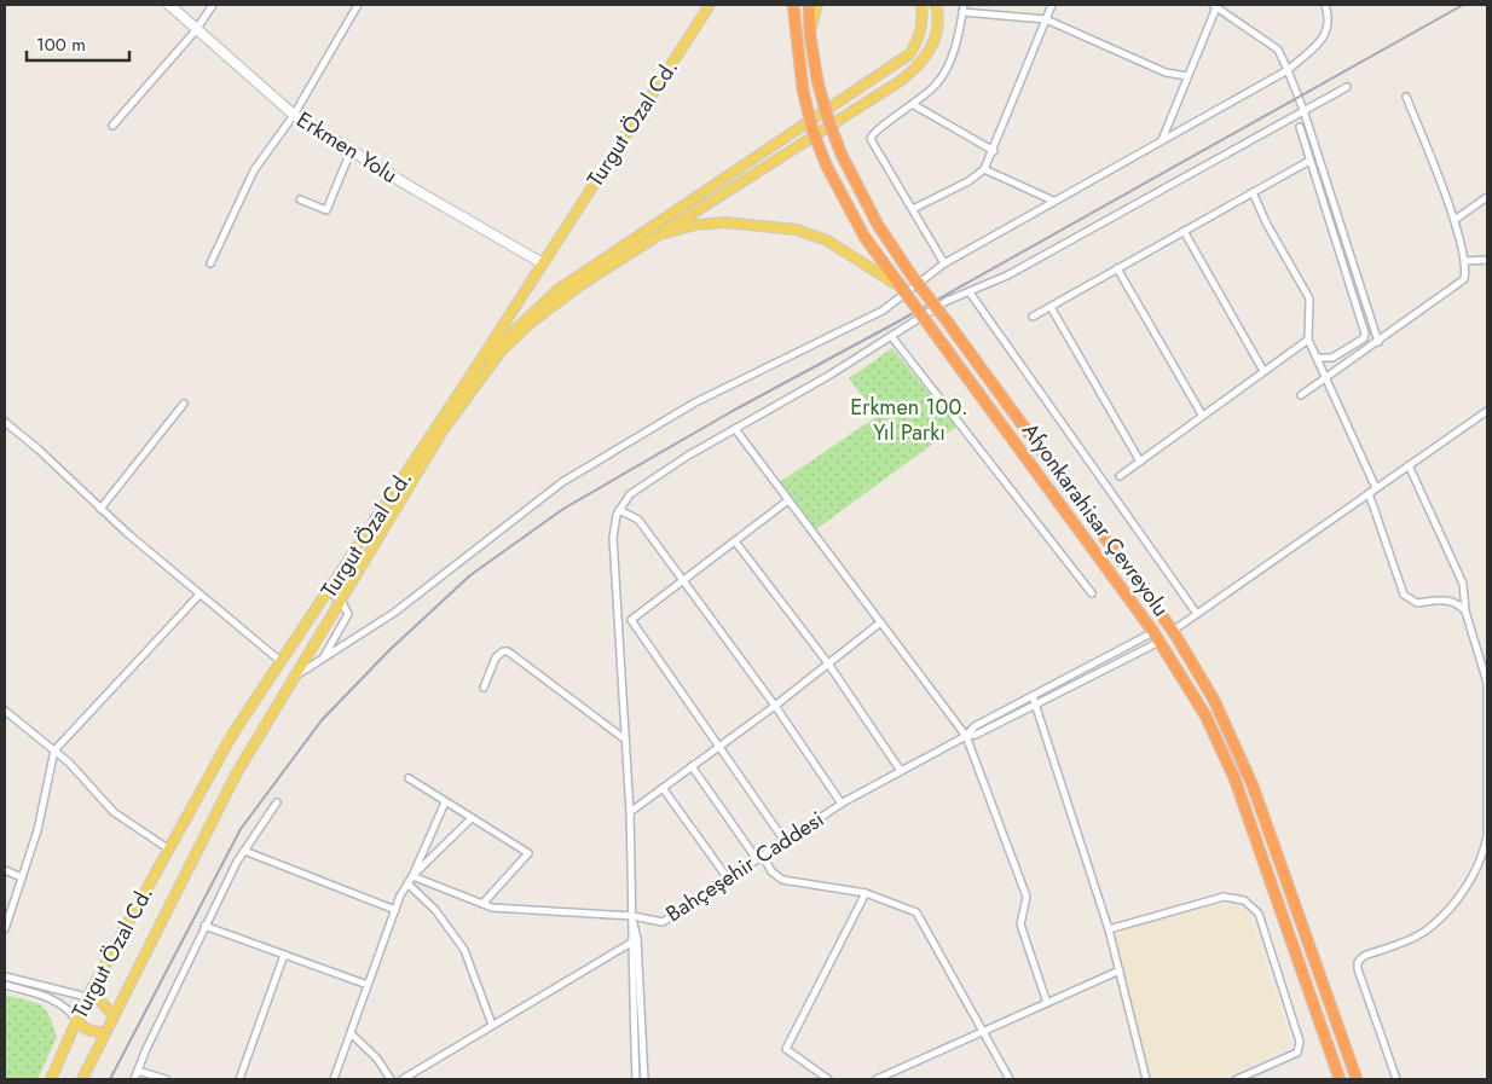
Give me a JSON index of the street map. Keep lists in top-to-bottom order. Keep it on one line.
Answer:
{"streets":{"highway":["Afyonkarahisar Çevreyolu"],"main road":["Turgut Özal Cd."],"street":["Erkmen Yolu","Bahçeşehir Caddesi"]},"crossings":[["Turgut Özal Cd.","Erkmen Yolu"],["Afyonkarahisar Çevreyolu","Bahçeşehir Caddesi"]],"parks":["Erkmen 100. Yıl Parkı"],"scale_bar":"100 m"}
